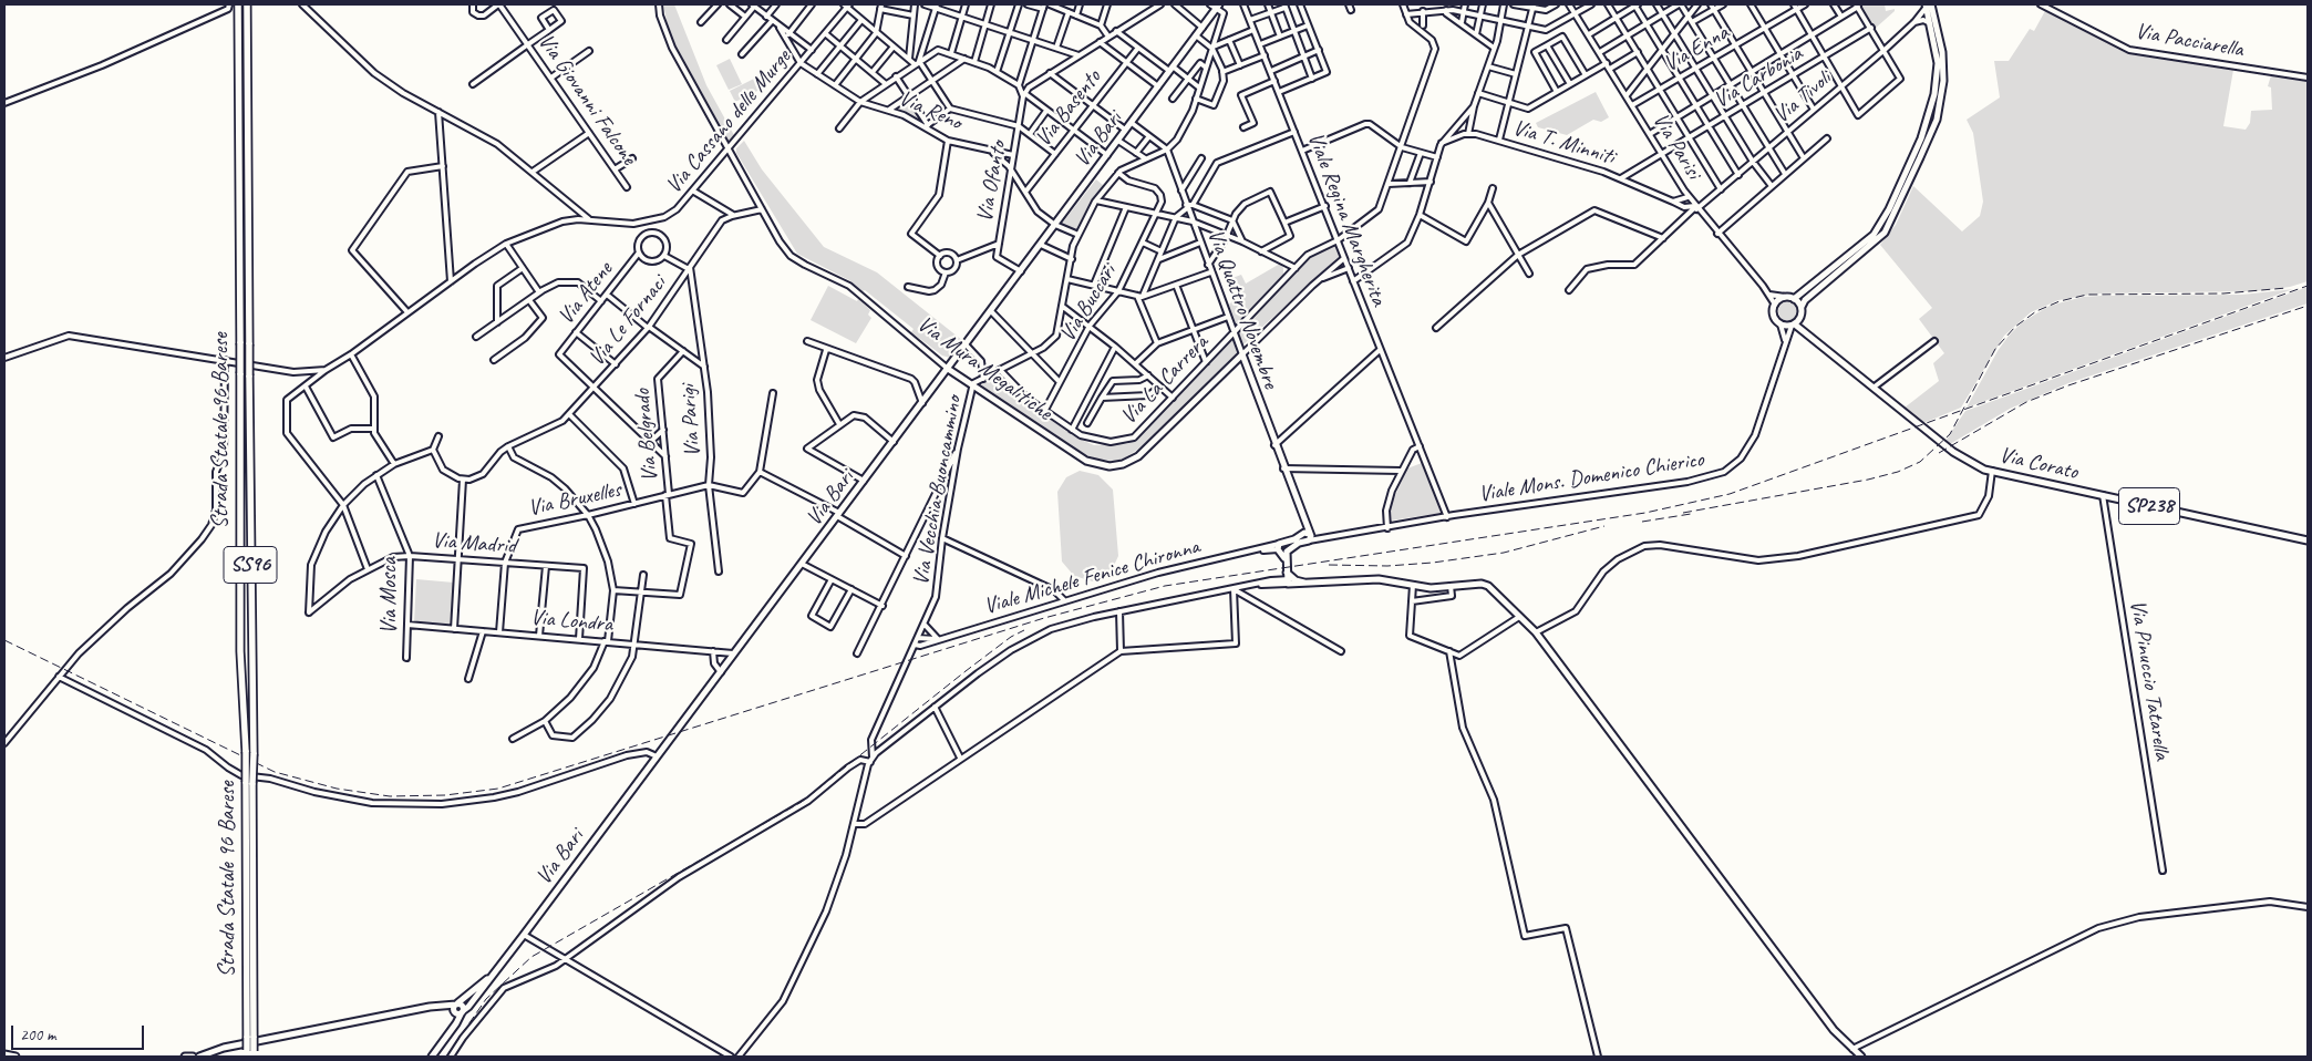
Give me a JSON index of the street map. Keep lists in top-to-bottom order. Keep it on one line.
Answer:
{"streets":{"highway":["Strada Statale 96 Barese","SS96"],"main road":["Via Bari","Via Quattro Novembre","Via Mura Megalitiche","Via Corato","SP238"],"street":["Via Pacciarella","Via Enna","Via Carbonia","Via Tivoli","Via Giovanni Falcone","Via Basento","Via Reno","Via Cassano delle Murge","Via T. Minniti","Via Parisi","Via Ofanto","Viale Regina Margherita","Via Atene","Via Buccari","Via Le Fornaci","Via La Carrera","Via Parigi","Via Belgrado","Viale Mons. Domenico Chierico","Via Vecchia Buoncammino","Via Bruxelles","Via Madrid","Viale Michele Fenice Chironna","Via Mosca","Via Londra","Via Pinuccio Tatarella"]},"crossings":[["Via Enna","Via Parisi"],["Via Carbonia","Via T. Minniti"],["Via Carbonia","Via Parisi"],["Via Tivoli","Via T. Minniti"],["Via Tivoli","Via Parisi"],["Via Basento","Via Reno"],["Via Reno","Via Cassano delle Murge"],["Via Reno","Via Bari"],["Via Reno","Via Ofanto"],["Via Reno","Via Vecchia Buoncammino"],["Via Cassano delle Murge","Via Mura Megalitiche"],["Via Cassano delle Murge","Via Madrid"],["Via Bari","Via Ofanto"],["Via Bari","Via Mura Megalitiche"],["Via Bari","Via Vecchia Buoncammino"],["Via Bari","Via Londra"],["Via T. Minniti","Via Parisi"],["Via Parisi","Via Corato"],["Via Parisi","Viale Mons. Domenico Chierico"],["Viale Regina Margherita","Via Mura Megalitiche"],["Viale Regina Margherita","Via La Carrera"],["Viale Regina Margherita","Viale Mons. Domenico Chierico"],["Via Atene","Via Le Fornaci"],["Via Buccari","Via La Carrera"],["Via Quattro Novembre","Via Mura Megalitiche"],["Via Quattro Novembre","Via La Carrera"],["Via Quattro Novembre","Viale Mons. Domenico Chierico"],["Via Quattro Novembre","Via Vecchia Buoncammino"],["Via Le Fornaci","Via Parigi"],["Via Mura Megalitiche","Via Vecchia Buoncammino"],["Via La Carrera","Via Vecchia Buoncammino"],["Via Parigi","Via Bruxelles"],["Via Belgrado","Via Bruxelles"],["Via Corato","Viale Mons. Domenico Chierico"],["Via Corato","Via Pinuccio Tatarella"],["Via Vecchia Buoncammino","Viale Michele Fenice Chironna"],["Via Bruxelles","Via Madrid"],["Via Bruxelles","Via Londra"],["Via Madrid","Via Mosca"],["Via Madrid","Via Londra"],["Via Mosca","Via Londra"]],"scale_bar":"200 m"}
